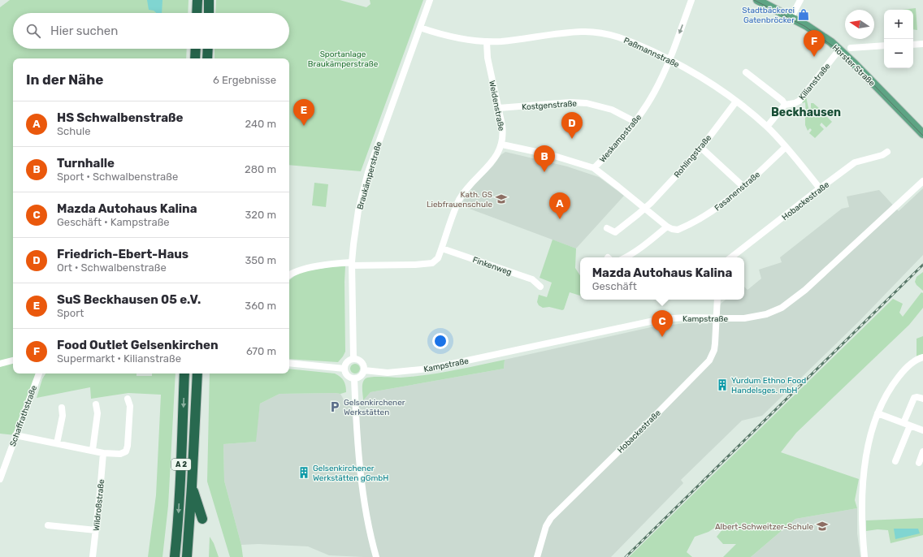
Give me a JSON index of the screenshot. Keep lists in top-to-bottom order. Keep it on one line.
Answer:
{"streets":{"highway":["A 2"],"main road":["Horster Straße"],"street":["Paßmannstraße","Kilianstraße","Kostgenstraße","Weidenstraße","Weskampstraße","Rohlingstraße","Braukämperstraße","Fasanenstraße","Hobackestraße","Finkenweg","Kampstraße","Schaffrathstraße","Wildroßstraße"]},"crossings":[["Paßmannstraße","Weidenstraße"],["Paßmannstraße","Weskampstraße"],["Paßmannstraße","Rohlingstraße"],["Paßmannstraße","Braukämperstraße"],["Paßmannstraße","Fasanenstraße"],["Paßmannstraße","Hobackestraße"],["Horster Straße","Kilianstraße"],["Kostgenstraße","Weidenstraße"],["Kostgenstraße","Weskampstraße"],["Weidenstraße","Braukämperstraße"],["Weidenstraße","Finkenweg"],["Braukämperstraße","Kampstraße"],["Hobackestraße","Kampstraße"]],"districts":["Beckhausen"],"parks":["Sportanlage Braukämperstraße"],"places":{"shop":["Stadtbäckerei Gatenbröcker"],"school or university":["Kath. GS Liebfrauenschule","Albert-Schweitzer-Schule"],"building":["Yurdum Ethno Food Handelsges. mbH","Gelsenkirchener Werkstätten gGmbH"],"parking":["Gelsenkirchener Werkstätten"]},"north":"left","page":{"map_buttons":["+","−"],"search":"Hier suchen","pins":["F","E","D","B","A","C"],"heading":["In der Nähe","6 Ergebnisse"],"list":[{"mark":"A","name":"HS Schwalbenstraße","note":"Schule","value":"240 m"},{"mark":"B","name":"Turnhalle","note":"Sport · Schwalbenstraße","value":"280 m"},{"mark":"C","name":"Mazda Autohaus Kalina","note":"Geschäft · Kampstraße","value":"320 m"},{"mark":"D","name":"Friedrich-Ebert-Haus","note":"Ort · Schwalbenstraße","value":"350 m"},{"mark":"E","name":"SuS Beckhausen 05 e.V.","note":"Sport","value":"360 m"},{"mark":"F","name":"Food Outlet Gelsenkirchen","note":"Supermarkt · Kilianstraße","value":"670 m"}],"popup":["Mazda Autohaus Kalina","Geschäft"]}}
